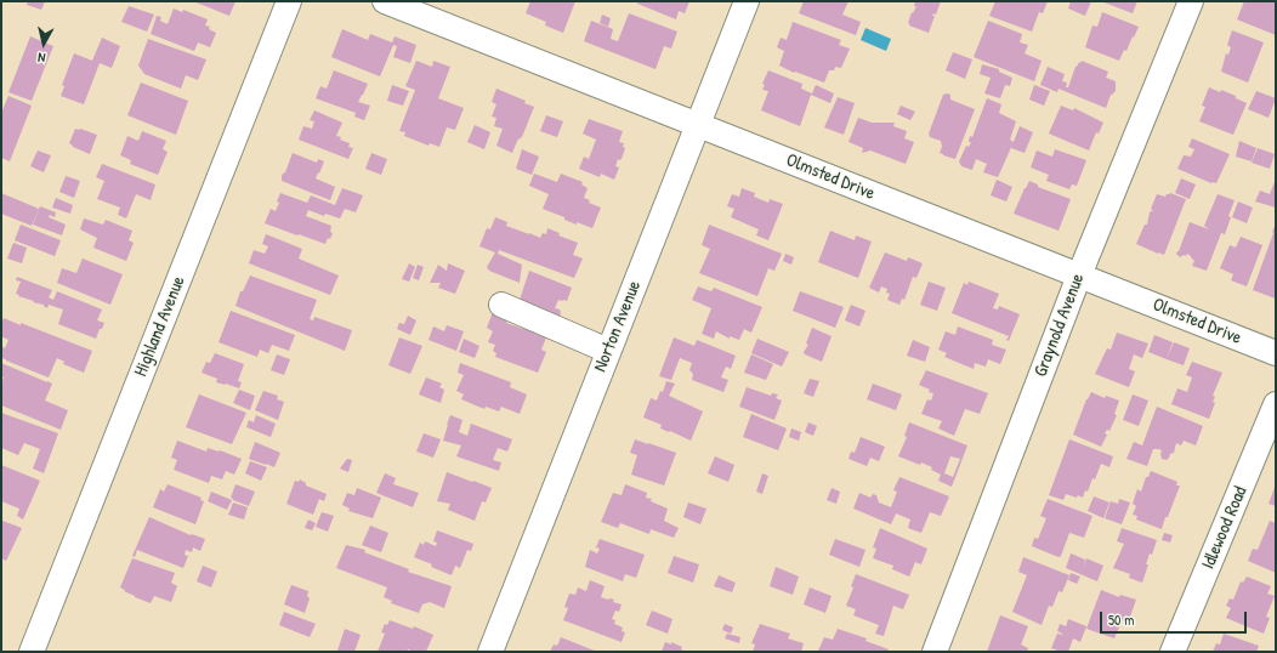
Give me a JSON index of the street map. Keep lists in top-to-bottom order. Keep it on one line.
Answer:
{"streets":{"street":["Olmsted Drive","Graynold Avenue","Highland Avenue","Norton Avenue","Idlewood Road"]},"crossings":[["Olmsted Drive","Graynold Avenue"],["Olmsted Drive","Norton Avenue"]],"scale_bar":"50 m","north":"bottom"}
